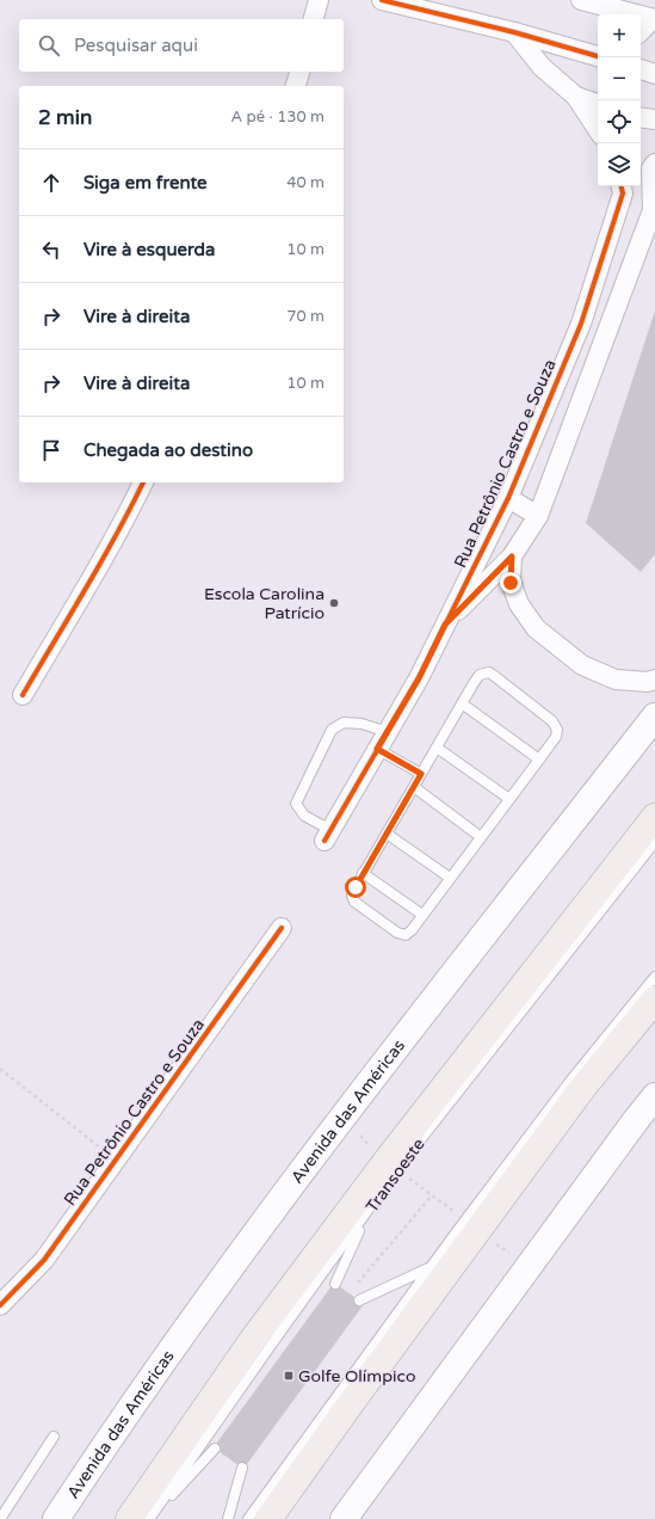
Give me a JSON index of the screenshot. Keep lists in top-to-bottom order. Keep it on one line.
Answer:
{"streets":{"main road":["Avenida das Américas"],"street":["Rua Petrônio Castro e Souza"],"lane":["Transoeste"]},"places":{"other":["Escola Carolina Patrício"],"transit":["Golfe Olímpico"]},"page":{"map_buttons":["+","−"],"search":"Pesquisar aqui","heading":["2 min","A pé · 130 m"],"list":[["Siga em frente","40 m"],["Vire à esquerda","10 m"],["Vire à direita","70 m"],["Vire à direita","10 m"],"Chegada ao destino"]}}
